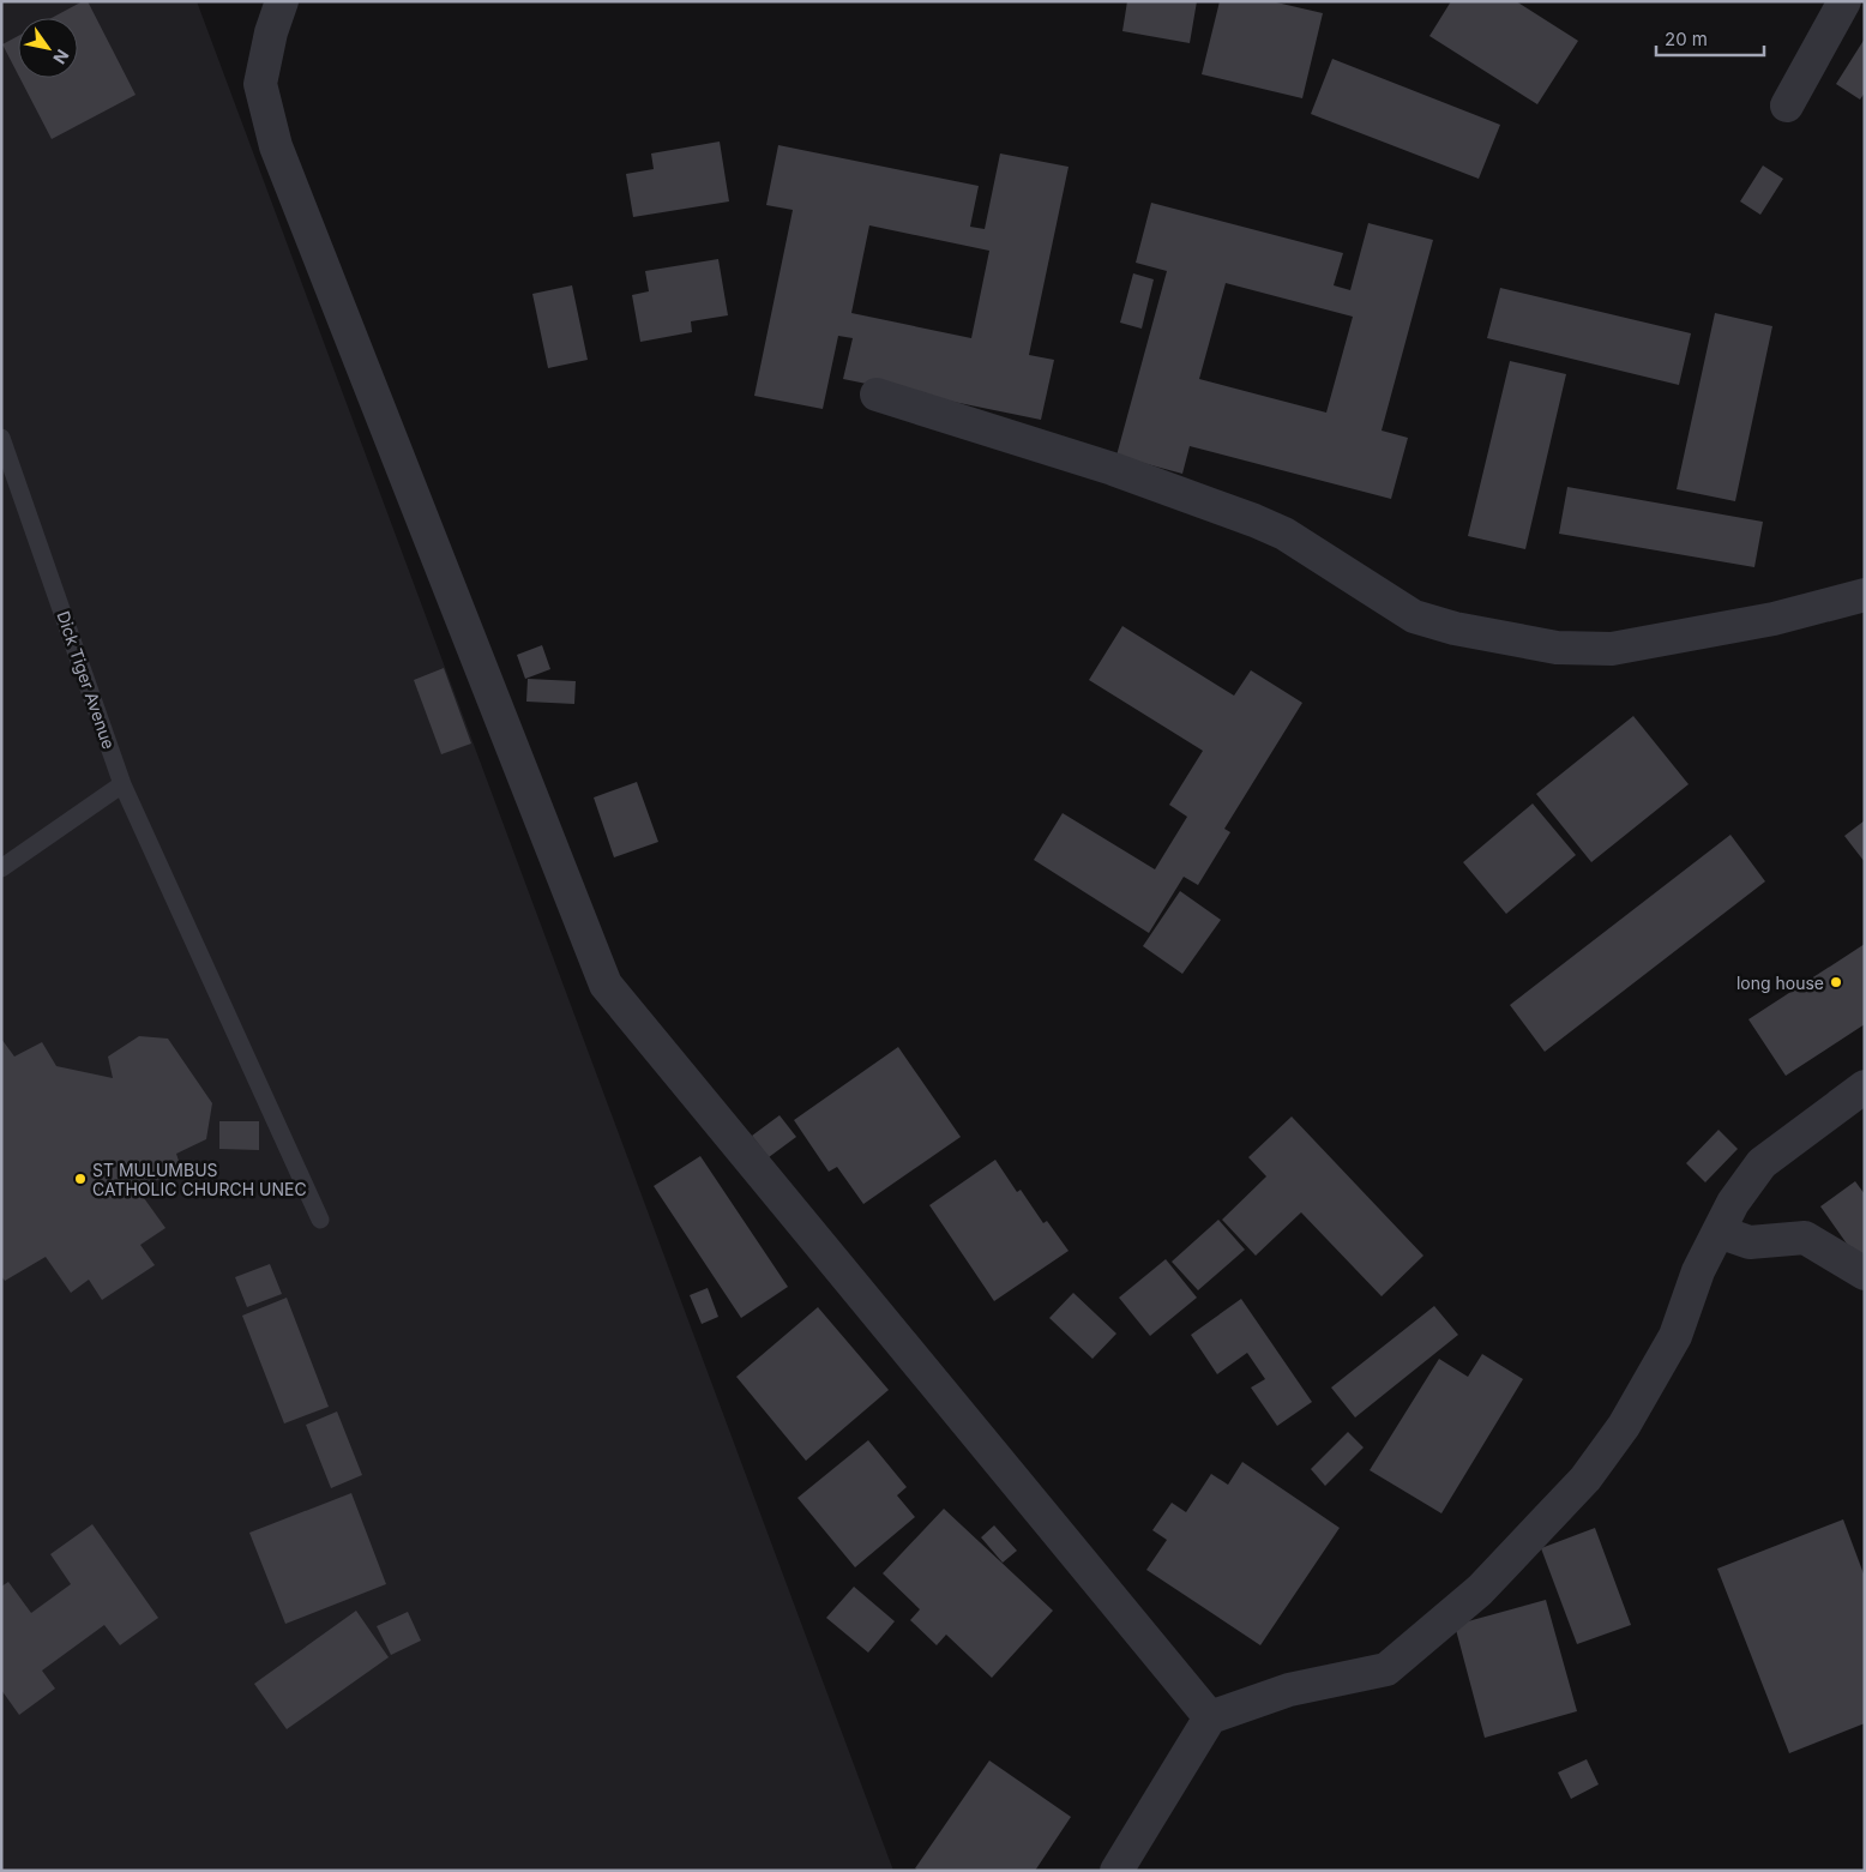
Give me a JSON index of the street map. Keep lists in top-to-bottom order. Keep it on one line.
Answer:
{"streets":{"lane":["Dick Tiger Avenue"]},"places":["long house","ST MULUMBUS CATHOLIC CHURCH UNEC"],"scale_bar":"20 m","north":"bottom right"}
